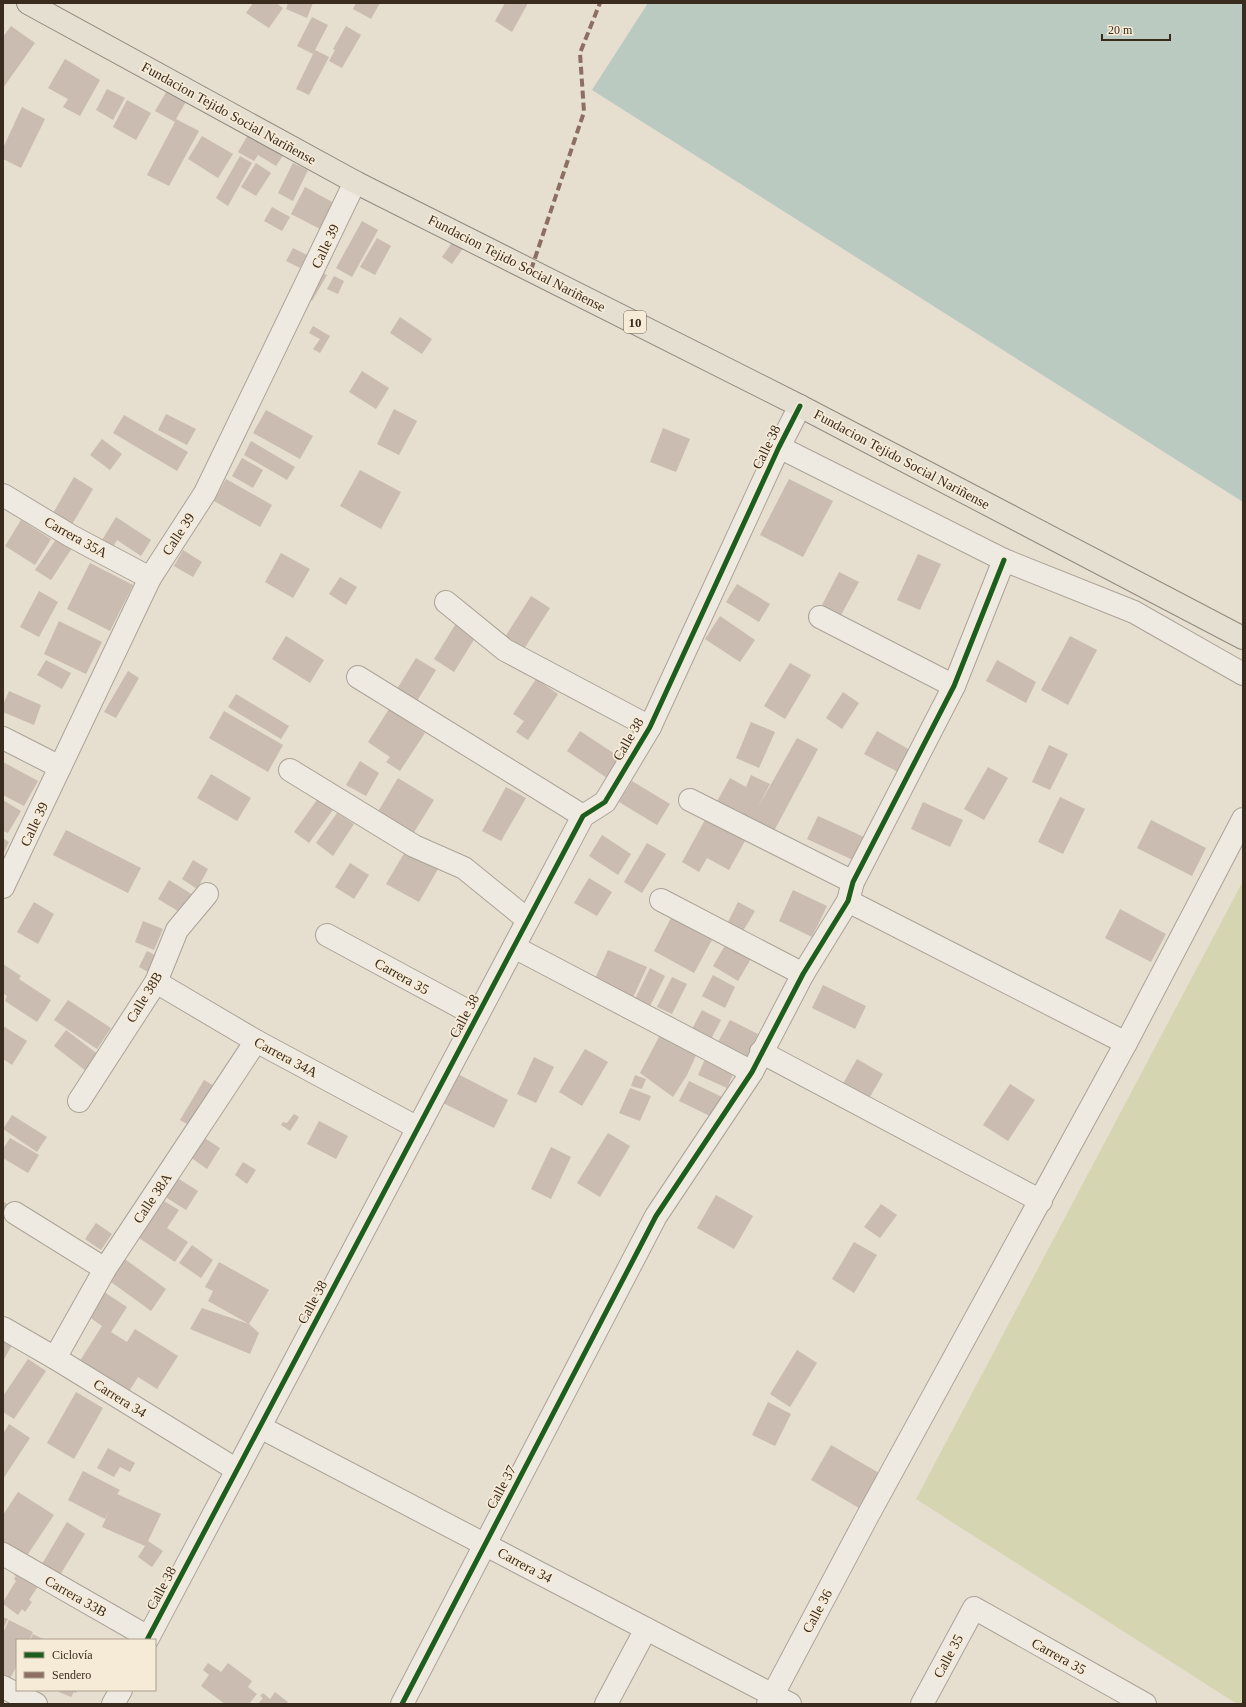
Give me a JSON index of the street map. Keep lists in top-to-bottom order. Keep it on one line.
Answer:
{"streets":{"main road":["Fundacion Tejido Social Nariñense","10"],"street":["Calle 39","Calle 38","Carrera 35A","Carrera 35","Calle 38B","Carrera 34A","Calle 38A","Carrera 34","Calle 37","Carrera 33B","Calle 36","Calle 35"]},"crossings":[["Fundacion Tejido Social Nariñense","Calle 39"],["Fundacion Tejido Social Nariñense","Calle 38"],["Calle 39","Carrera 35A"],["Calle 38","Carrera 35"],["Calle 38","Carrera 34A"],["Calle 38","Carrera 34"],["Calle 38","Carrera 33B"],["Carrera 35","Calle 35"],["Calle 38B","Carrera 34A"],["Carrera 34A","Calle 38A"],["Calle 38A","Carrera 34"],["Carrera 34","Calle 37"],["Carrera 34","Calle 36"]],"legend":["Ciclovía","Sendero"],"scale_bar":"20 m"}
